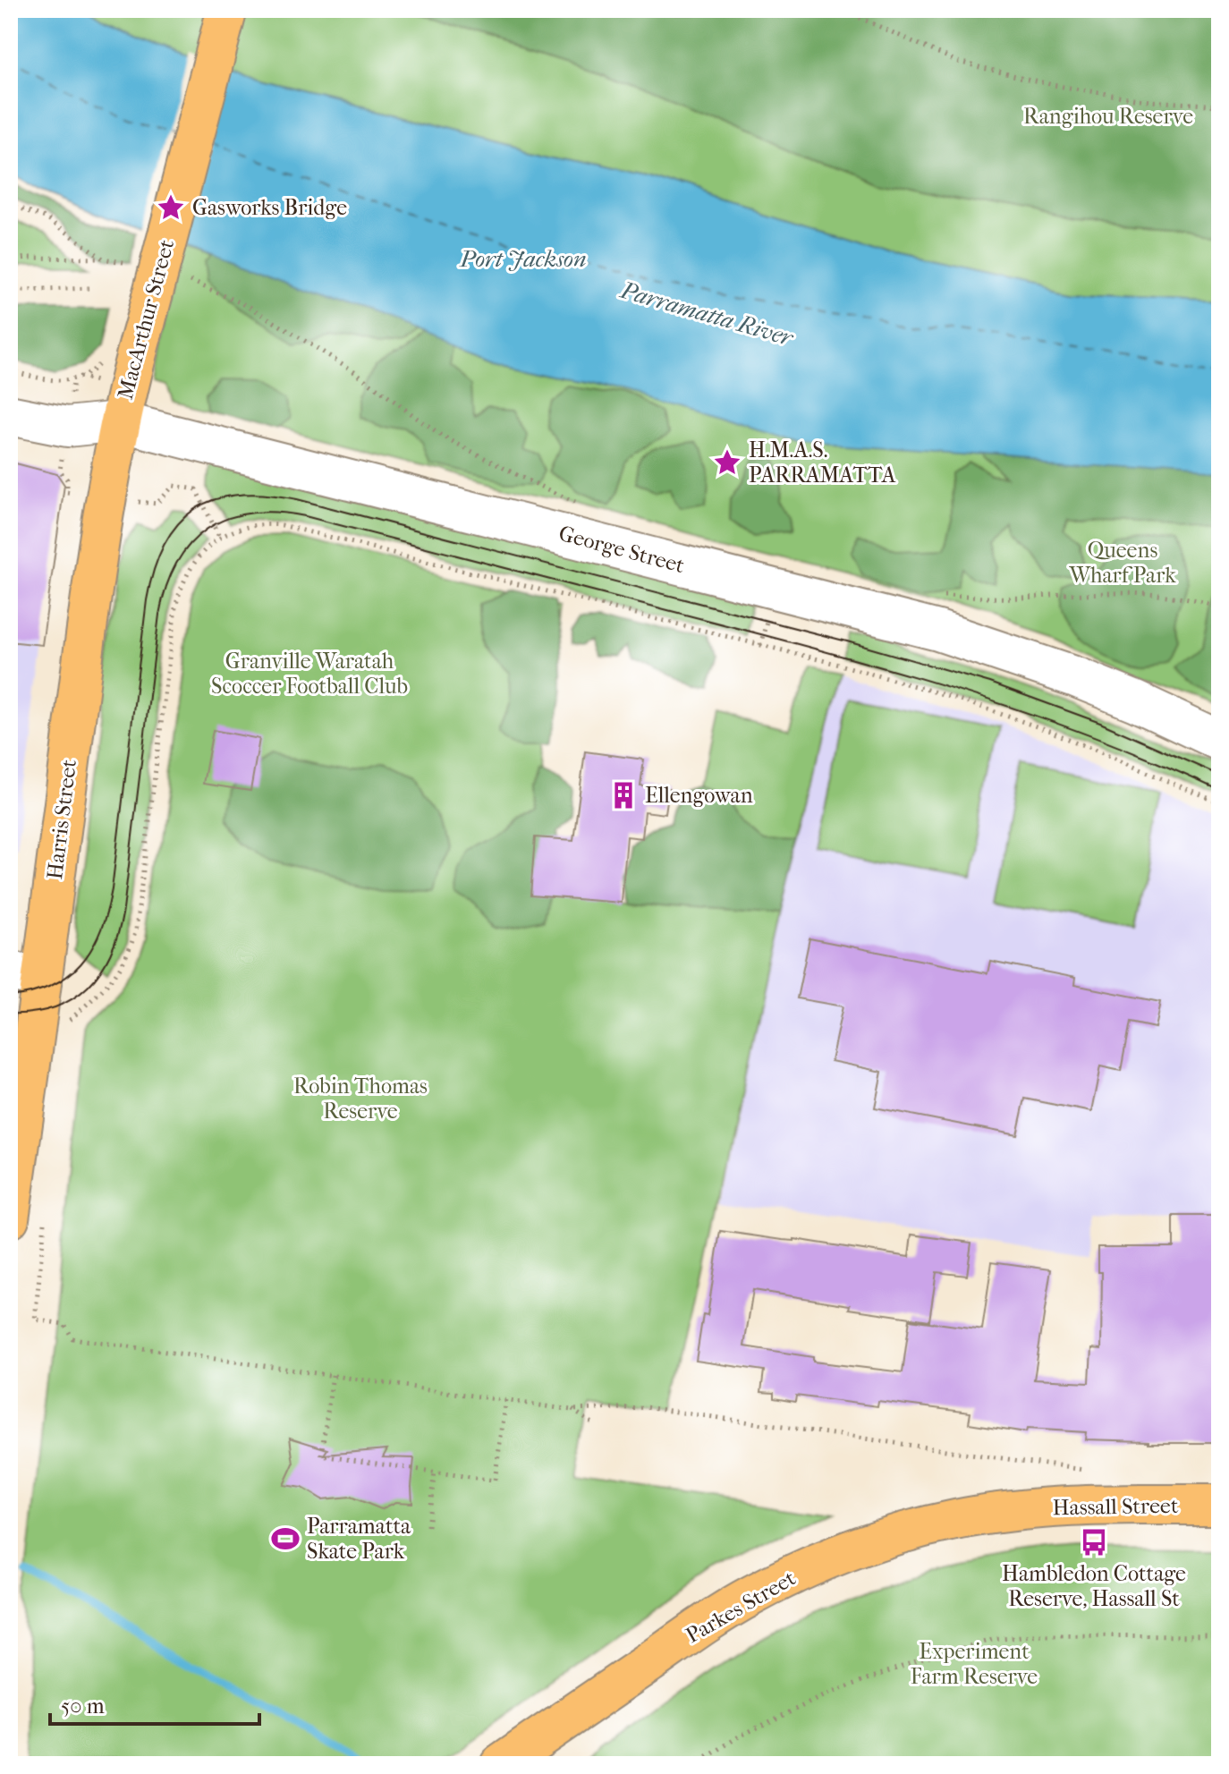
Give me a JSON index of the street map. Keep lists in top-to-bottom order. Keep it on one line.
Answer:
{"streets":{"main road":["MacArthur Street","Harris Street","Hassall Street","Parkes Street"],"street":["George Street"]},"crossings":[["MacArthur Street","George Street"],["MacArthur Street","Harris Street"],["George Street","Harris Street"],["Hassall Street","Parkes Street"]],"water":["Port Jackson","Parramatta River"],"parks":["Rangihou Reserve","Queens Wharf Park","Granville Waratah Scoccer Football Club","Robin Thomas Reserve","Experiment Farm Reserve"],"places":{"place":["Gasworks Bridge","H.M.A.S. PARRAMATTA"],"building":["Ellengowan"],"sports":["Parramatta Skate Park"],"bus stop":["Hambledon Cottage Reserve, Hassall St"]},"scale_bar":"50 m"}
